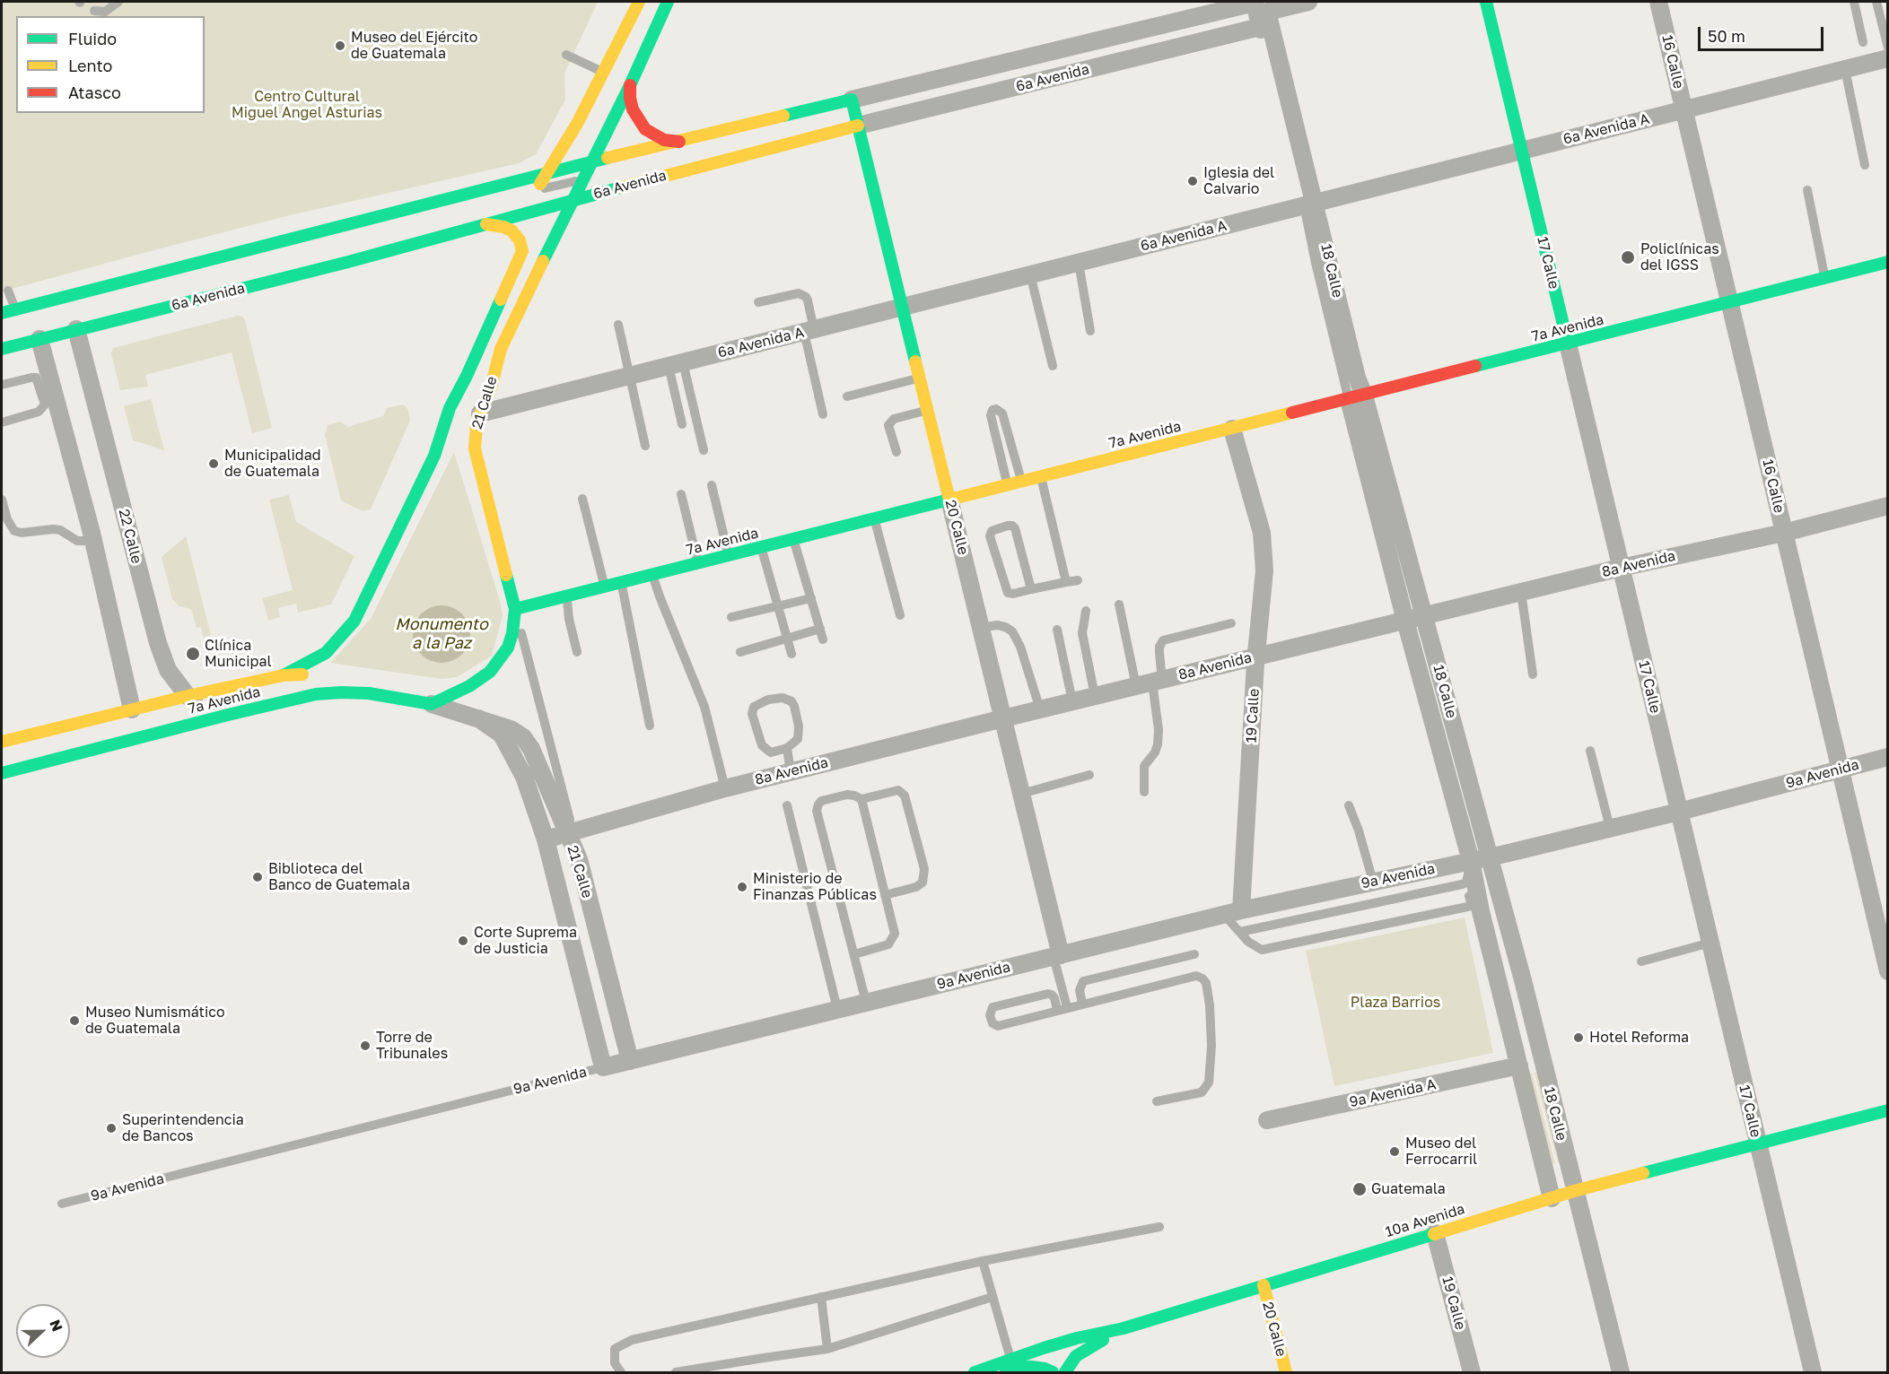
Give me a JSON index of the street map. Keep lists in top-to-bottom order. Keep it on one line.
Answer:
{"streets":{"main road":["6a Avenida","17 Calle","7a Avenida","21 Calle","20 Calle","10a Avenida"],"street":["16 Calle","6a Avenida A","18 Calle","22 Calle","8a Avenida","19 Calle","9a Avenida","9a Avenida A"]},"crossings":[["16 Calle","6a Avenida A"],["16 Calle","7a Avenida"],["16 Calle","8a Avenida"],["16 Calle","9a Avenida"],["6a Avenida","18 Calle"],["6a Avenida","21 Calle"],["6a Avenida","20 Calle"],["6a Avenida","22 Calle"],["6a Avenida A","17 Calle"],["6a Avenida A","18 Calle"],["6a Avenida A","21 Calle"],["6a Avenida A","20 Calle"],["17 Calle","7a Avenida"],["17 Calle","8a Avenida"],["17 Calle","9a Avenida"],["17 Calle","10a Avenida"],["18 Calle","7a Avenida"],["18 Calle","8a Avenida"],["18 Calle","9a Avenida"],["18 Calle","9a Avenida A"],["18 Calle","10a Avenida"],["7a Avenida","21 Calle"],["7a Avenida","20 Calle"],["7a Avenida","22 Calle"],["7a Avenida","19 Calle"],["21 Calle","8a Avenida"],["21 Calle","9a Avenida"],["20 Calle","8a Avenida"],["20 Calle","9a Avenida"],["20 Calle","10a Avenida"],["8a Avenida","19 Calle"],["19 Calle","9a Avenida"],["19 Calle","10a Avenida"]],"water":["Monumento a la Paz"],"parks":["Centro Cultural Miguel Angel Asturias","Plaza Barrios"],"places":["Museo del Ejército de Guatemala","Iglesia del Calvario","Policlínicas del IGSS","Municipalidad de Guatemala","Clínica Municipal","Biblioteca del Banco de Guatemala","Ministerio de Finanzas Públicas","Corte Suprema de Justicia","Museo Numismático de Guatemala","Hotel Reforma","Torre de Tribunales","Superintendencia de Bancos","Museo del Ferrocarril","Guatemala"],"legend":["Fluido","Lento","Atasco"],"scale_bar":"50 m","north":"right"}
